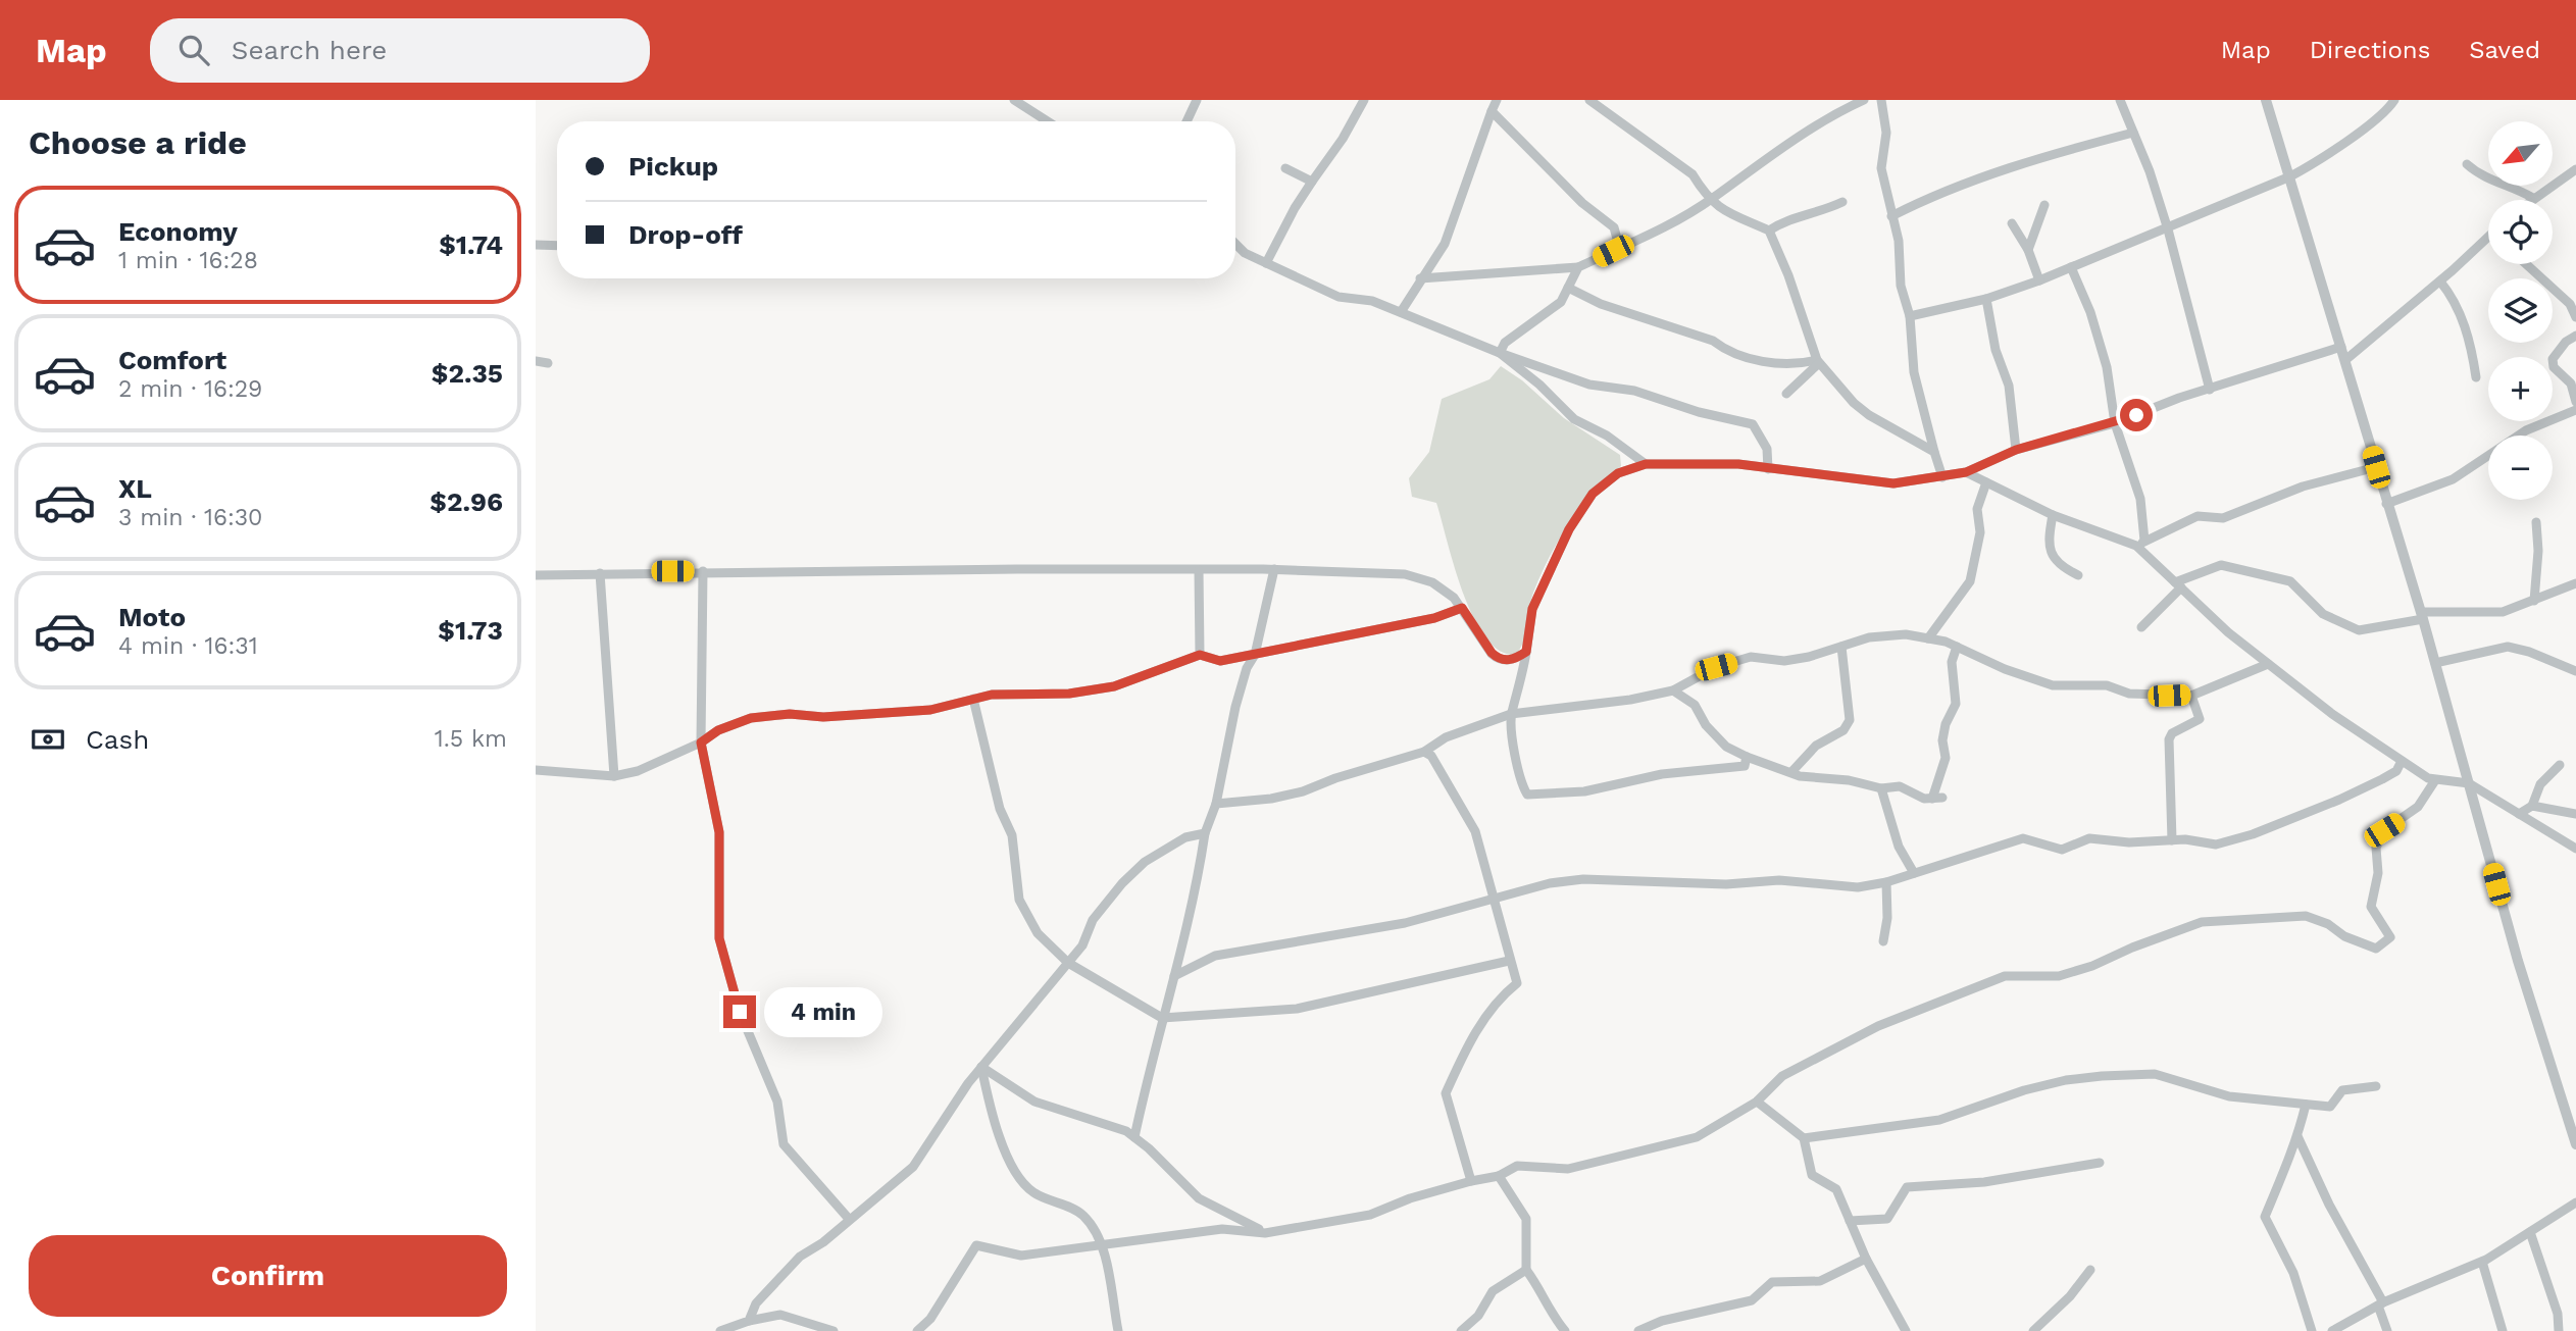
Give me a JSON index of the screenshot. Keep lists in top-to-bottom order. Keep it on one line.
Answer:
{"north":"bottom left","page":{"header":"Map","search":"Search here","nav":["Map","Directions","Saved"],"heading":"Choose a ride","map_buttons":["+","−"],"banner":["Pickup","Drop-off"],"list":[{"name":"Economy","note":"1 min · 16:28","value":"$1.74"},{"name":"Comfort","note":"2 min · 16:29","value":"$2.35"},{"name":"XL","note":"3 min · 16:30","value":"$2.96"},{"name":"Moto","note":"4 min · 16:31","value":"$1.73"}],"pay":["Cash","1.5 km"],"bubble":"4 min","buttons":"Confirm"}}
